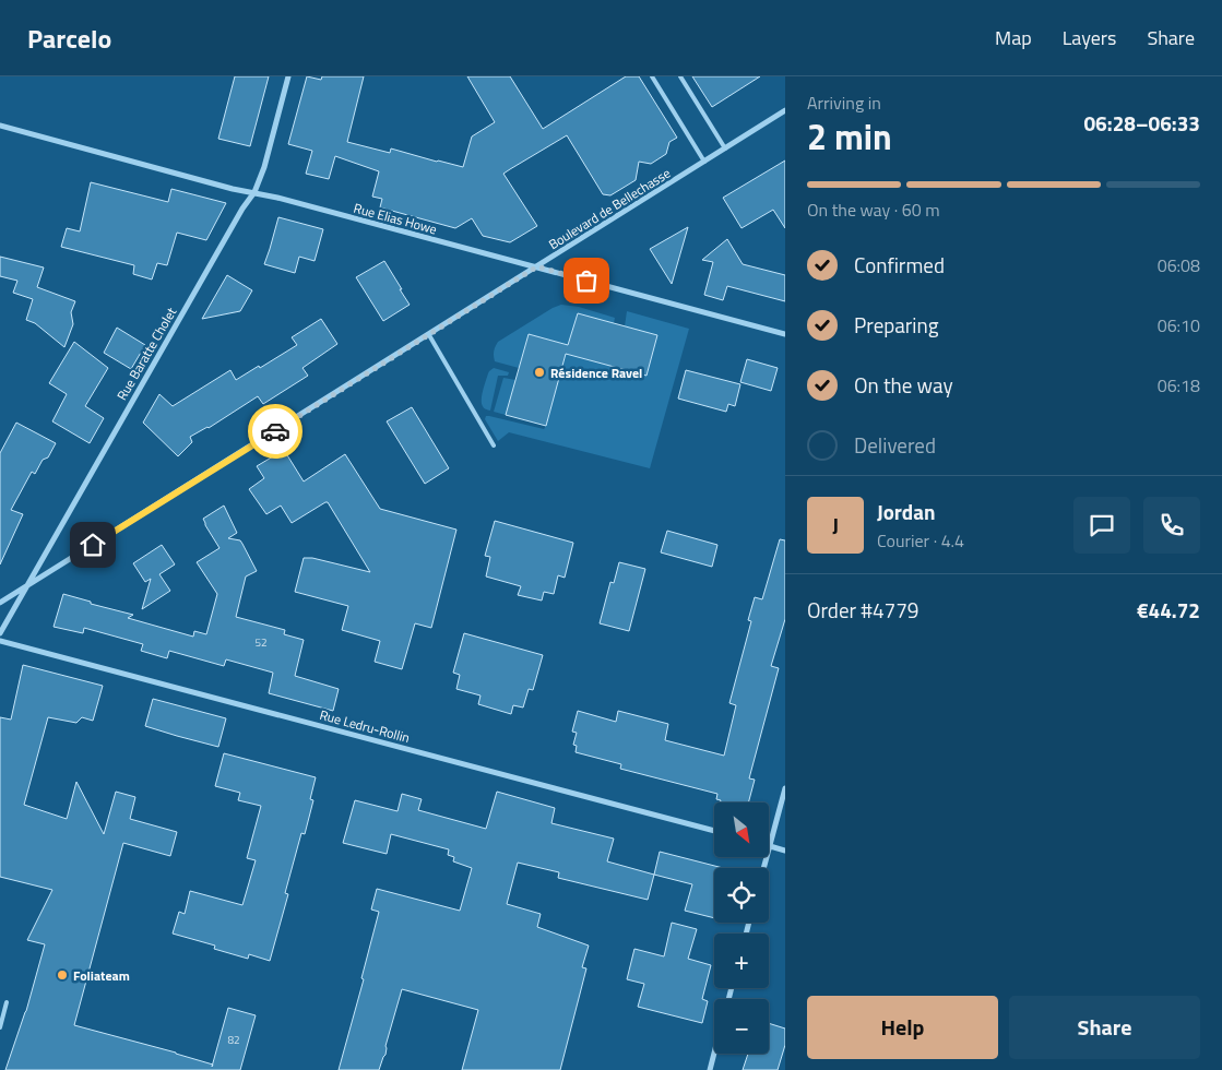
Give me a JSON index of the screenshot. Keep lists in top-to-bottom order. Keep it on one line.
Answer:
{"streets":{"street":["Boulevard de Bellechasse","Rue Elias Howe","Rue Baratte Cholet","Rue Ledru-Rollin"]},"crossings":[["Boulevard de Bellechasse","Rue Elias Howe"],["Boulevard de Bellechasse","Rue Baratte Cholet"],["Rue Elias Howe","Rue Baratte Cholet"]],"places":["Résidence Ravel","Foliateam"],"house_numbers":["52","82"],"north":"bottom right","page":{"header":"Parcelo","nav":["Map","Layers","Share"],"heading":["2 min","Arriving in","06:28–06:33"],"panel":["Jordan","Courier · 4.4","Order #4779","€44.72"],"bar":"On the way · 60 m","list":[["Confirmed","06:08"],["Preparing","06:10"],["On the way","06:18"],"Delivered"],"round":"J","map_buttons":["+","−"],"buttons":["Help","Share"]}}
